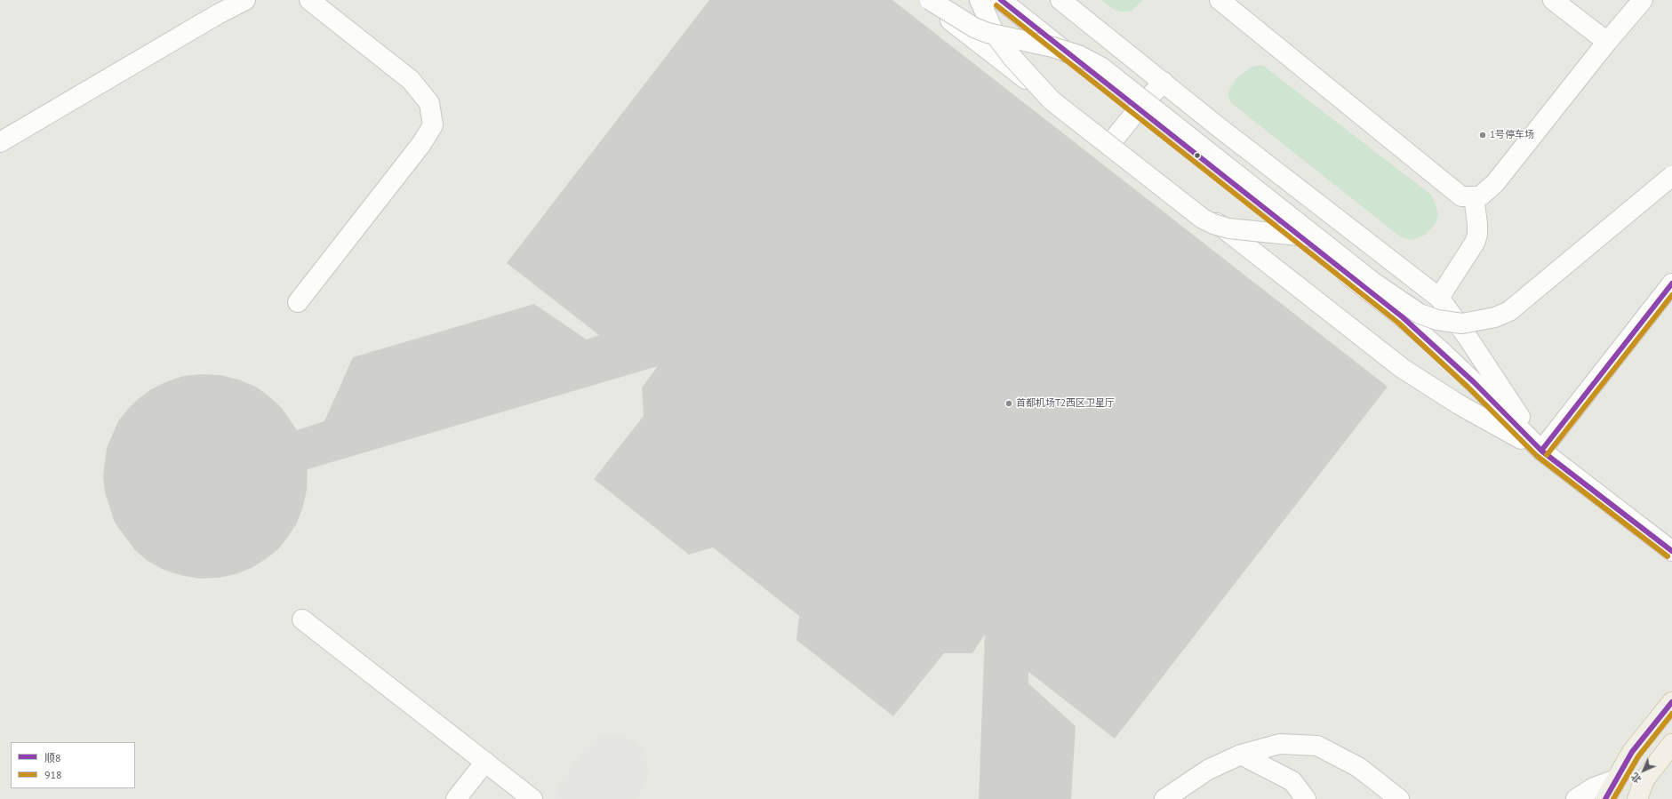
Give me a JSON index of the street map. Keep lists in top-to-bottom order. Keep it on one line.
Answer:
{"places":["1号停车场","首都机场T2西区卫星厅"],"lines":["transit line 顺8","transit line 918"],"legend":["顺8","918"],"north":"bottom left"}
